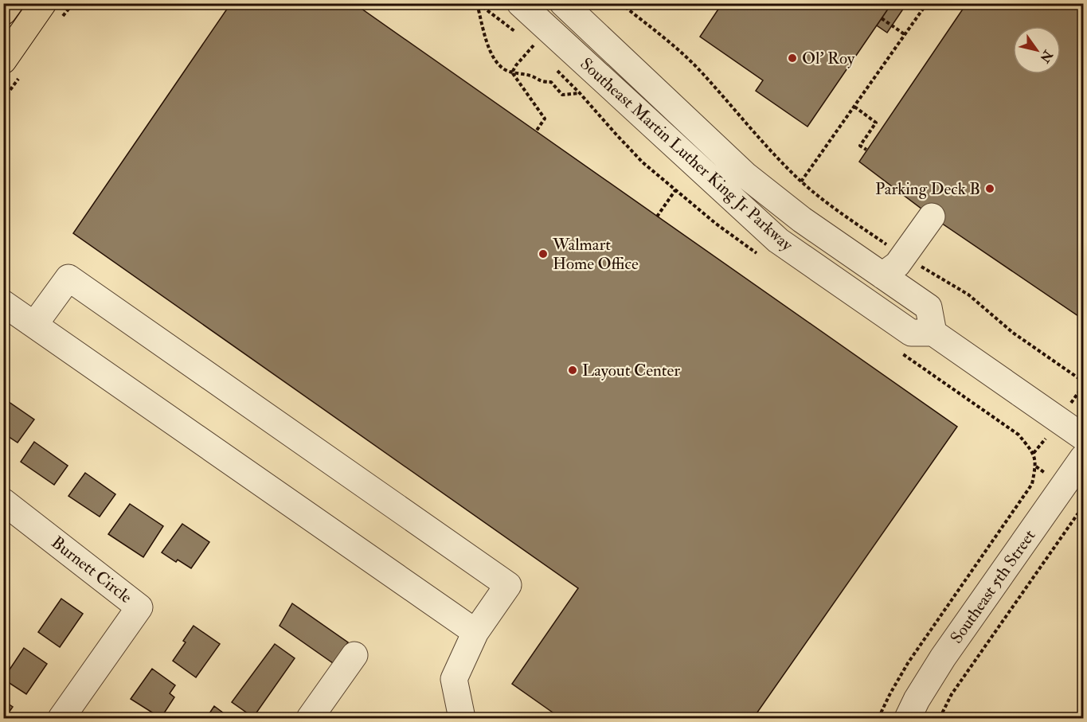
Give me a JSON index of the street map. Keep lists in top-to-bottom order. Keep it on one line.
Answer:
{"streets":{"street":["Southeast Martin Luther King Jr Parkway","Burnett Circle","Southeast 5th Street"]},"places":["Ol' Roy","Parking Deck B","Walmart Home Office","Layout Center"],"north":"bottom right"}
